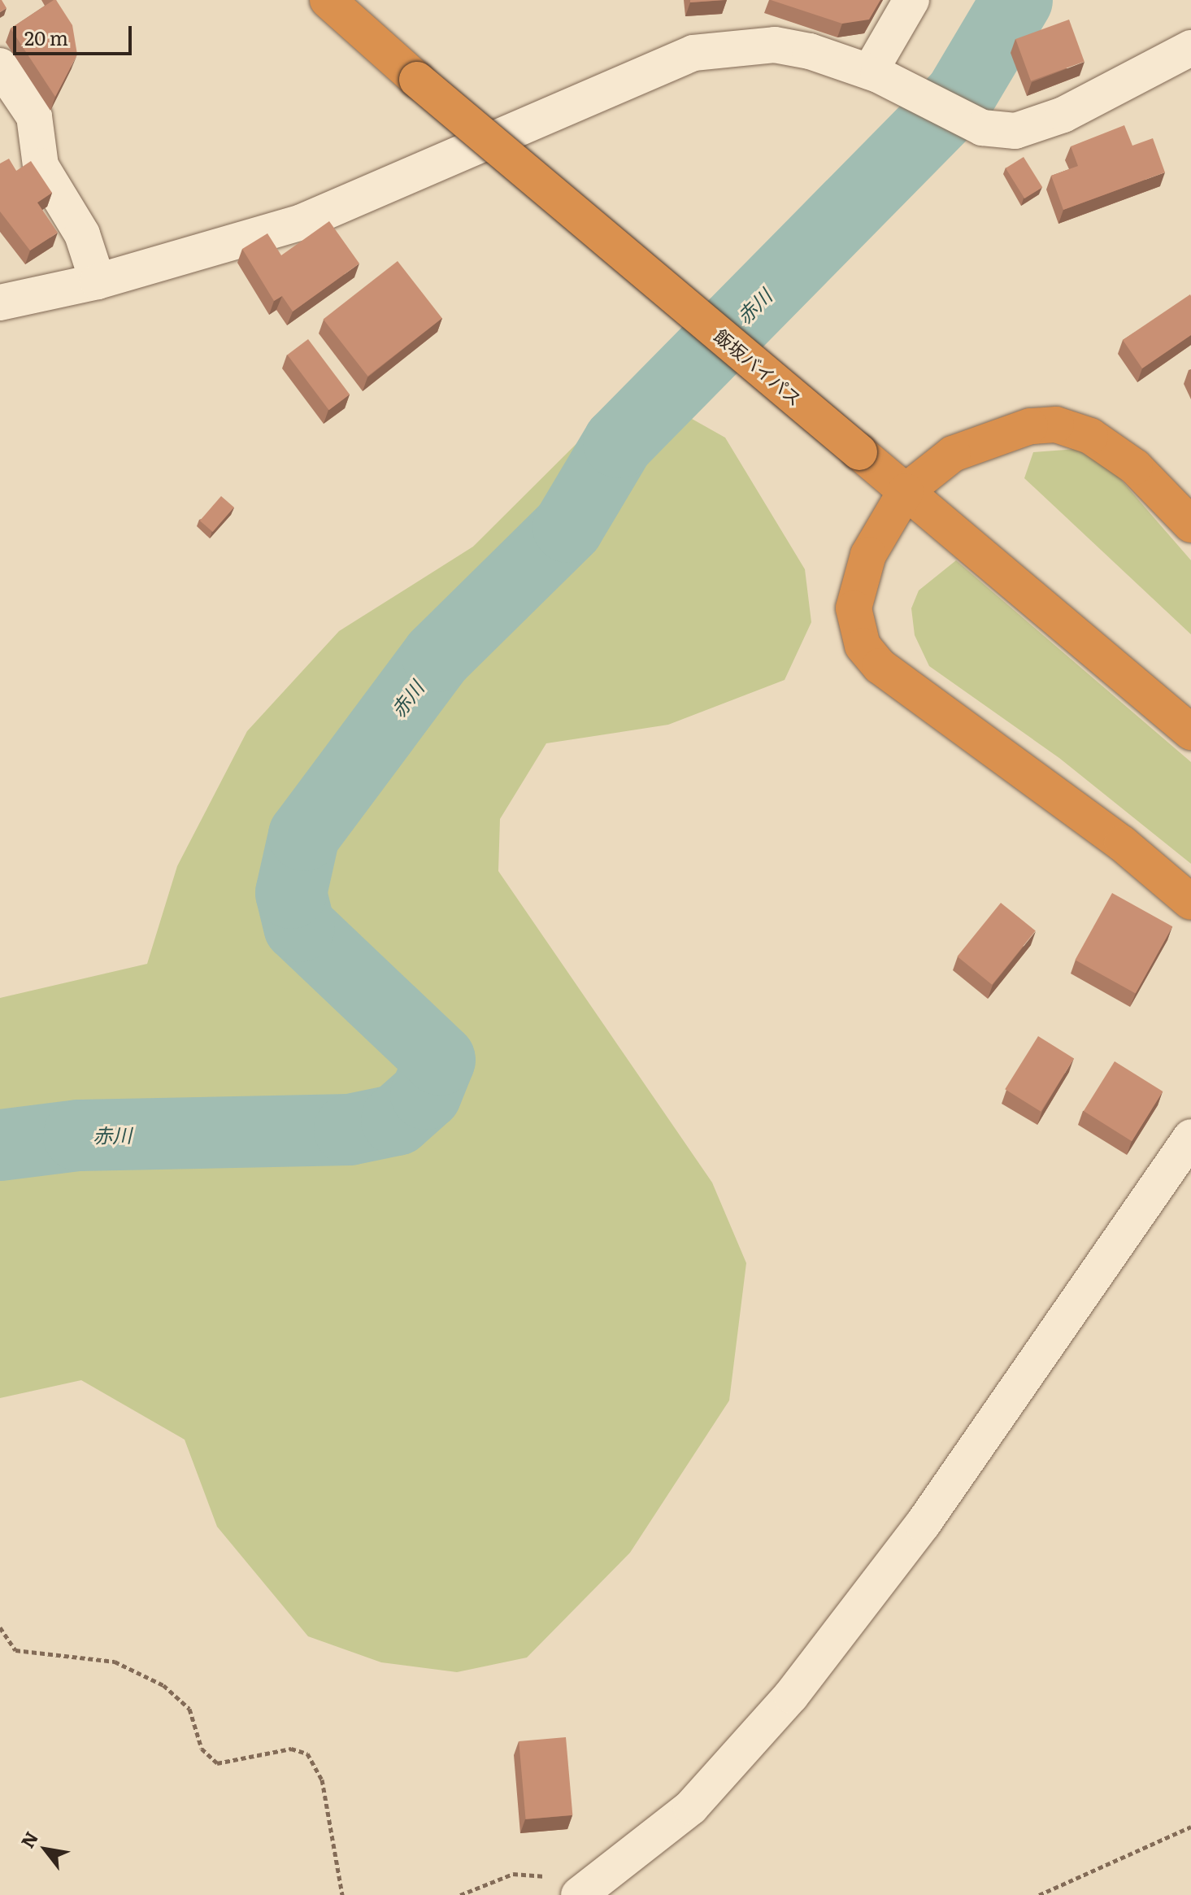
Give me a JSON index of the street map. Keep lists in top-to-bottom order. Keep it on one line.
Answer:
{"streets":{"highway":["飯坂バイパス"]},"water":["赤川"],"scale_bar":"20 m","north":"top left"}
